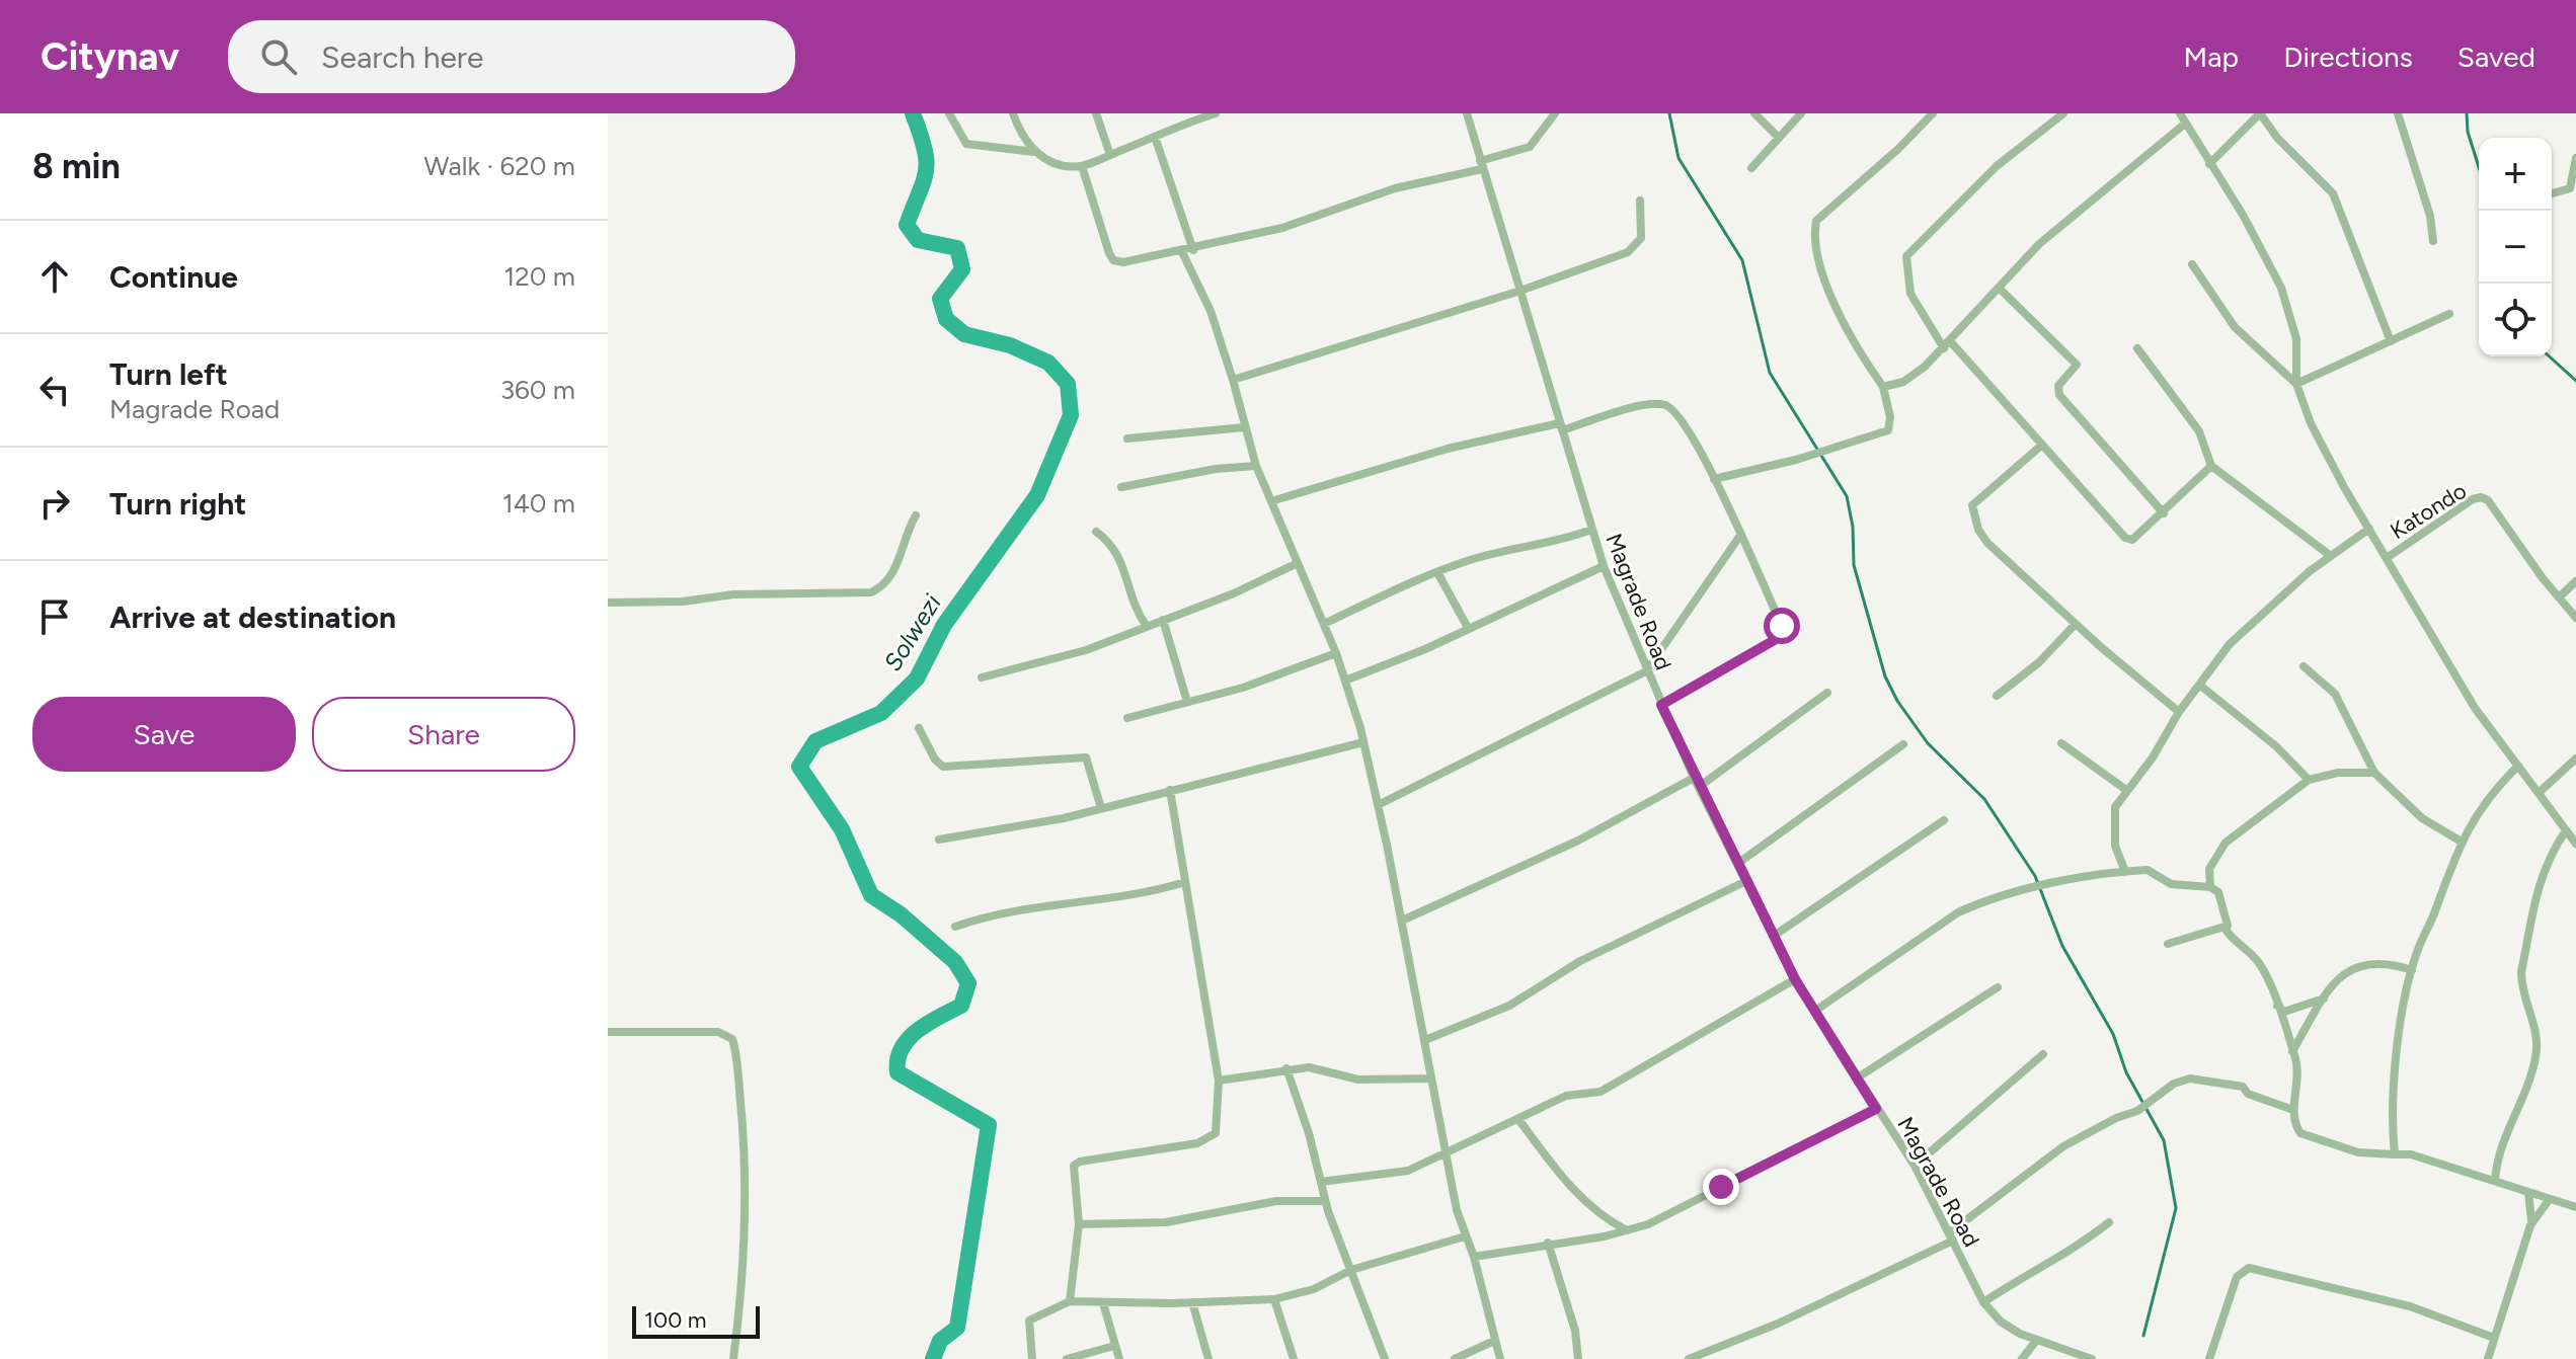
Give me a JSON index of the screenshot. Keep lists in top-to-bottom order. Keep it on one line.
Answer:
{"streets":{"street":["Katondo","Magrade Road"]},"water":["Solwezi"],"scale_bar":"100 m","page":{"header":"Citynav","search":"Search here","nav":["Map","Directions","Saved"],"heading":["8 min","Walk · 620 m"],"map_buttons":["+","−"],"list":[["Continue","120 m"],["Turn left","Magrade Road","360 m"],["Turn right","140 m"],"Arrive at destination"],"buttons":["Save","Share"],"scale":"100 m"}}
